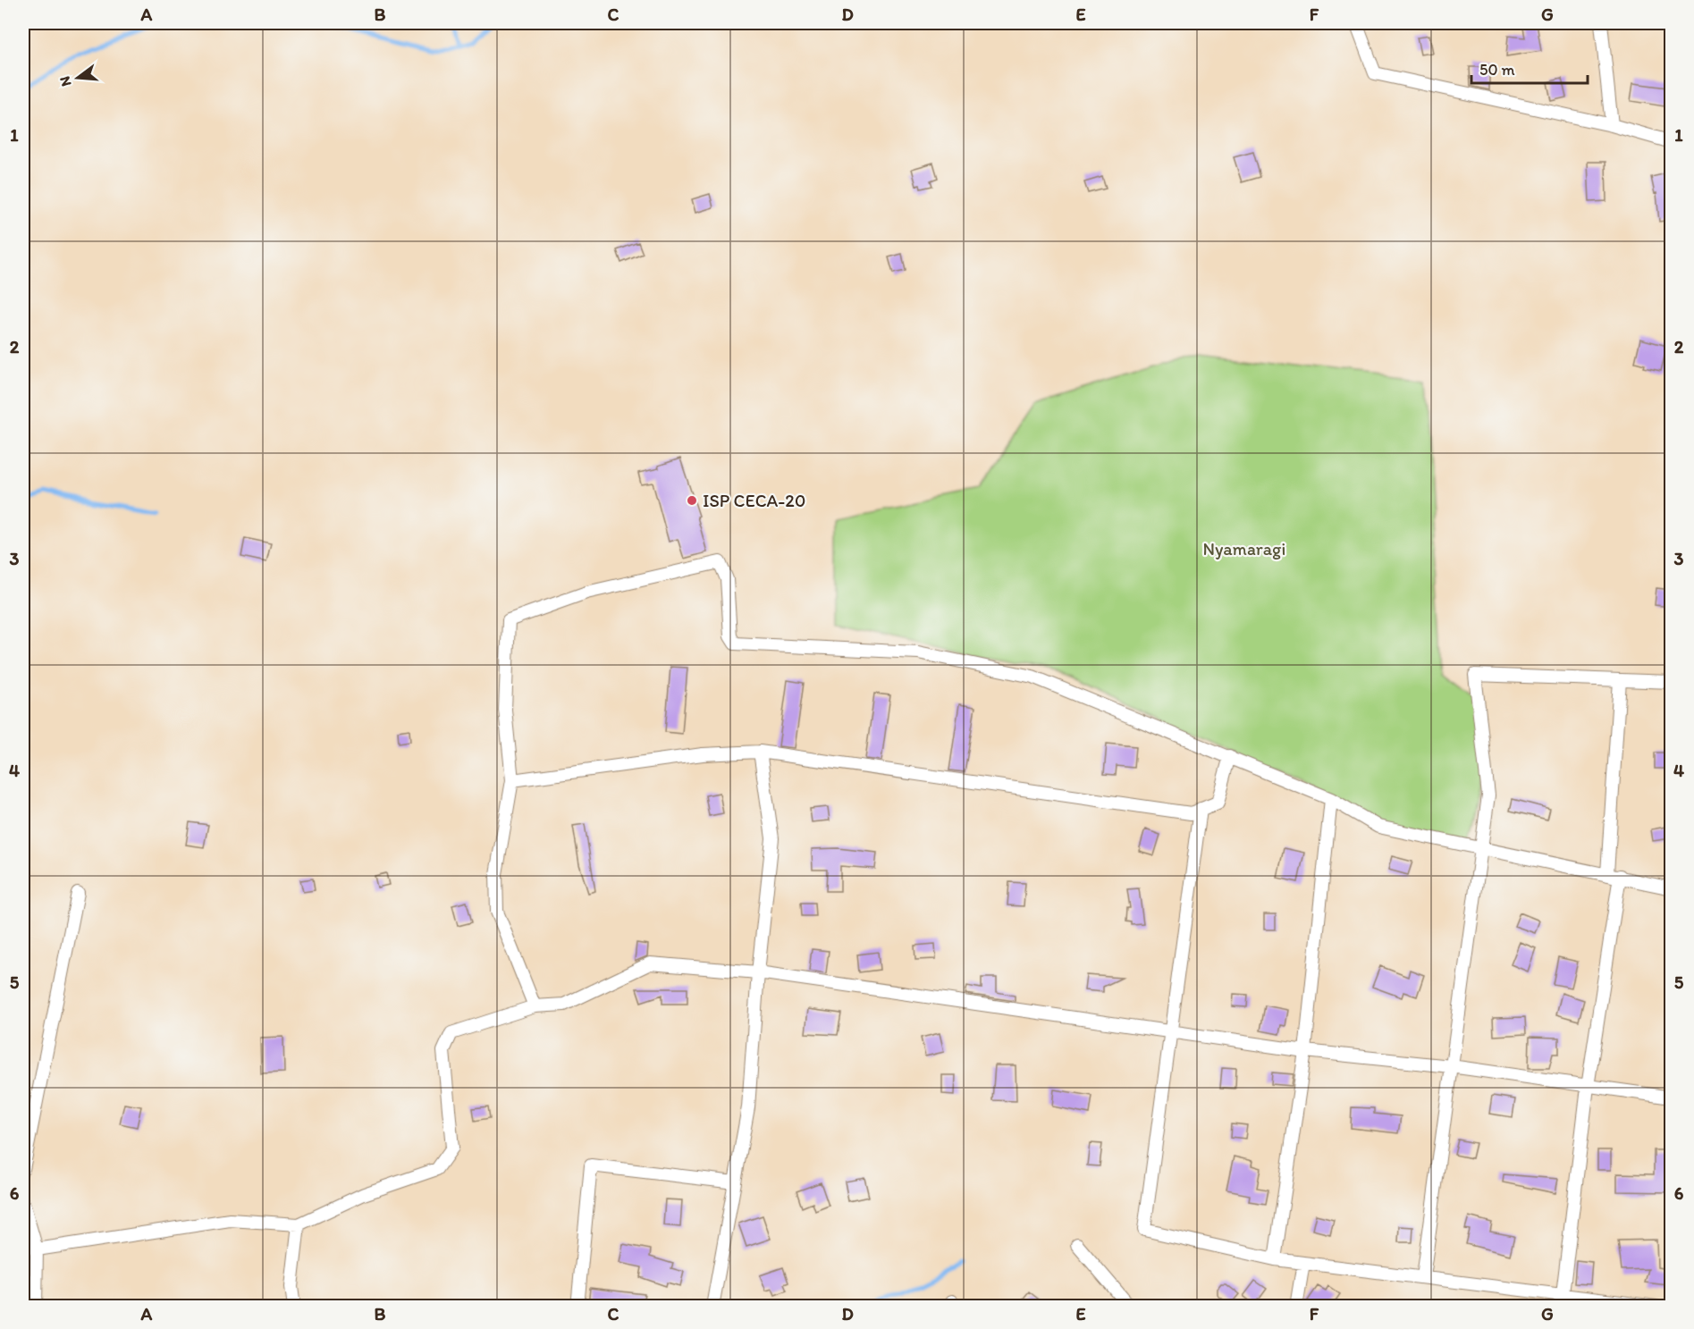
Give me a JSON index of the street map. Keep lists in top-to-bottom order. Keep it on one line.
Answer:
{"parks":["Nyamaragi"],"places":["ISP CECA-20"],"scale_bar":"50 m","north":"left","grid":{"columns":["A","B","C","D","E","F","G"],"rows":["1","2","3","4","5","6"]}}
